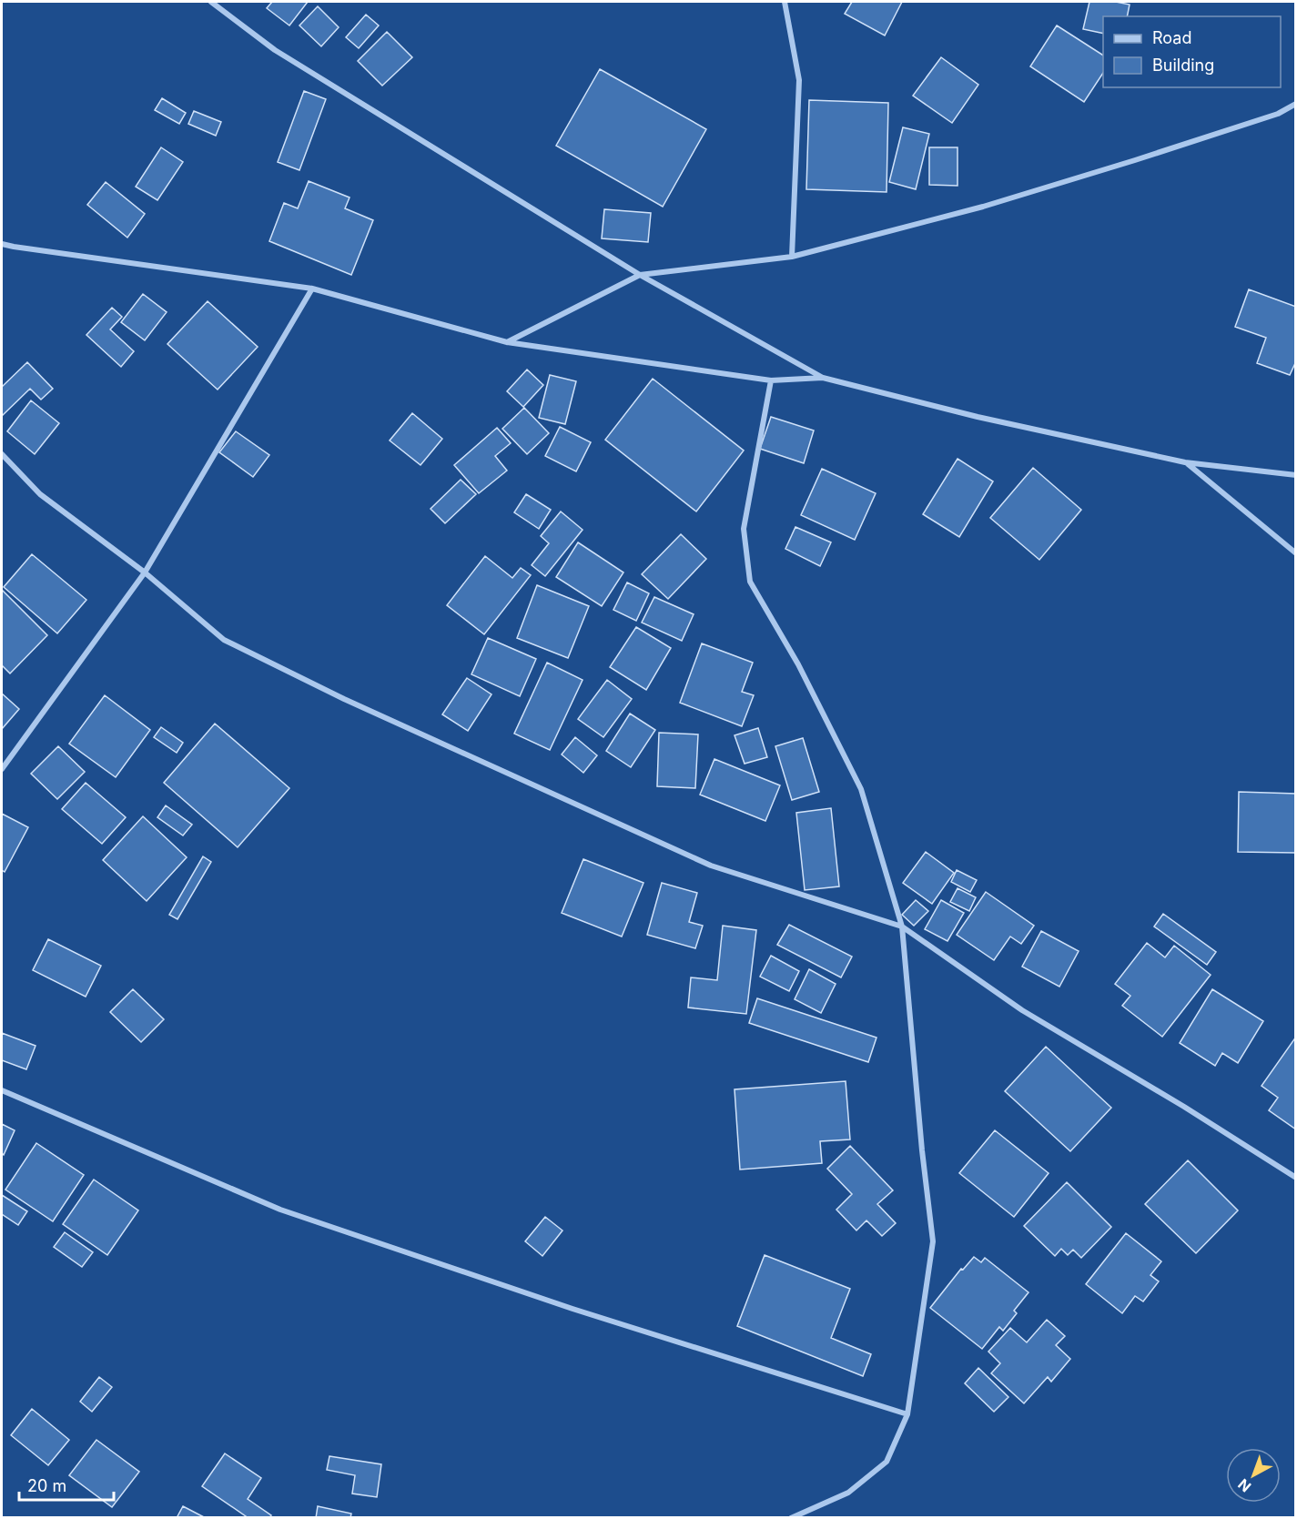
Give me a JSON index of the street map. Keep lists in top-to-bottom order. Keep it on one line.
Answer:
{"legend":["Road","Building"],"scale_bar":"20 m","north":"bottom left"}
